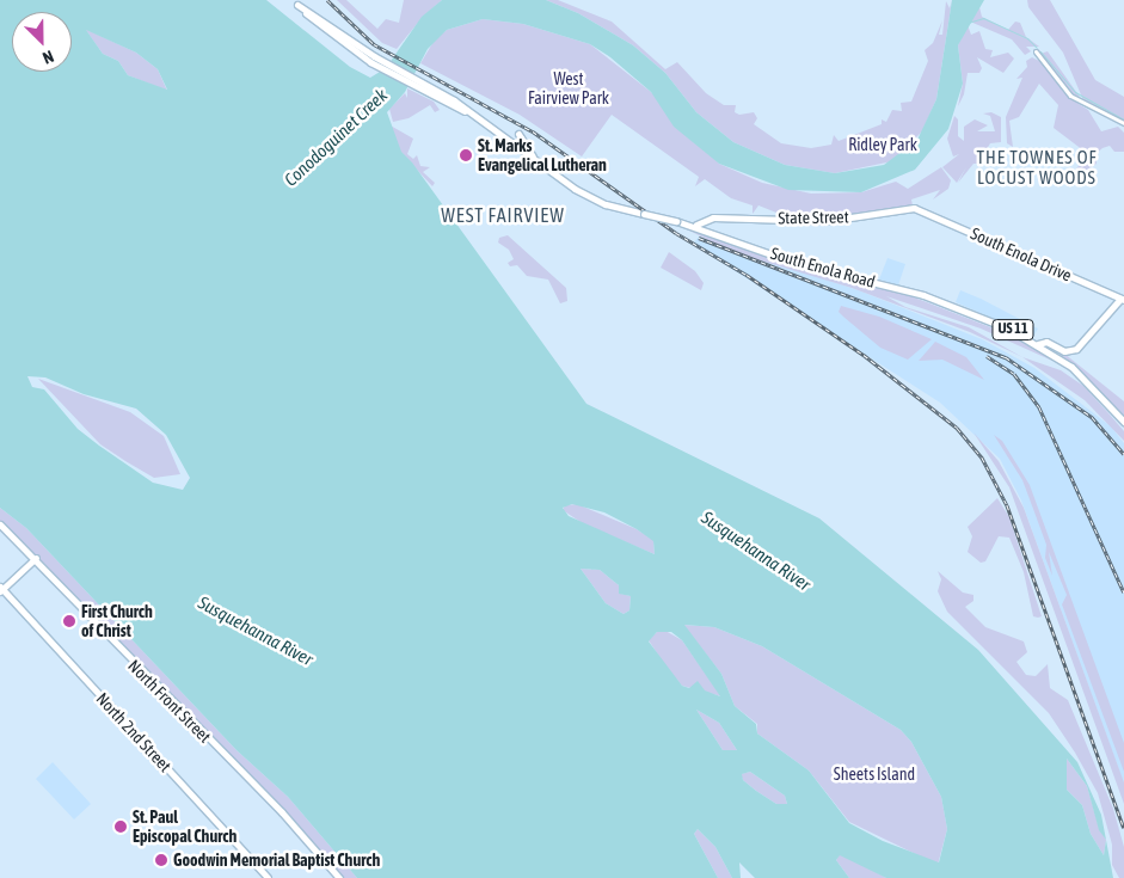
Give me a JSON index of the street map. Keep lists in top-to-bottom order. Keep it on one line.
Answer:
{"streets":{"main road":["State Street","South Enola Drive","South Enola Road","US 11","North Front Street","North 2nd Street"]},"crossings":[["State Street","South Enola Drive"],["State Street","South Enola Road"],["South Enola Road","US 11"]],"districts":["THE TOWNES OF LOCUST WOODS","WEST FAIRVIEW"],"water":["Conodoguinet Creek","Susquehanna River"],"parks":["West Fairview Park","Ridley Park","Sheets Island"],"places":["St. Marks Evangelical Lutheran","First Church of Christ","St. Paul Episcopal Church","Goodwin Memorial Baptist Church"],"north":"bottom right"}
